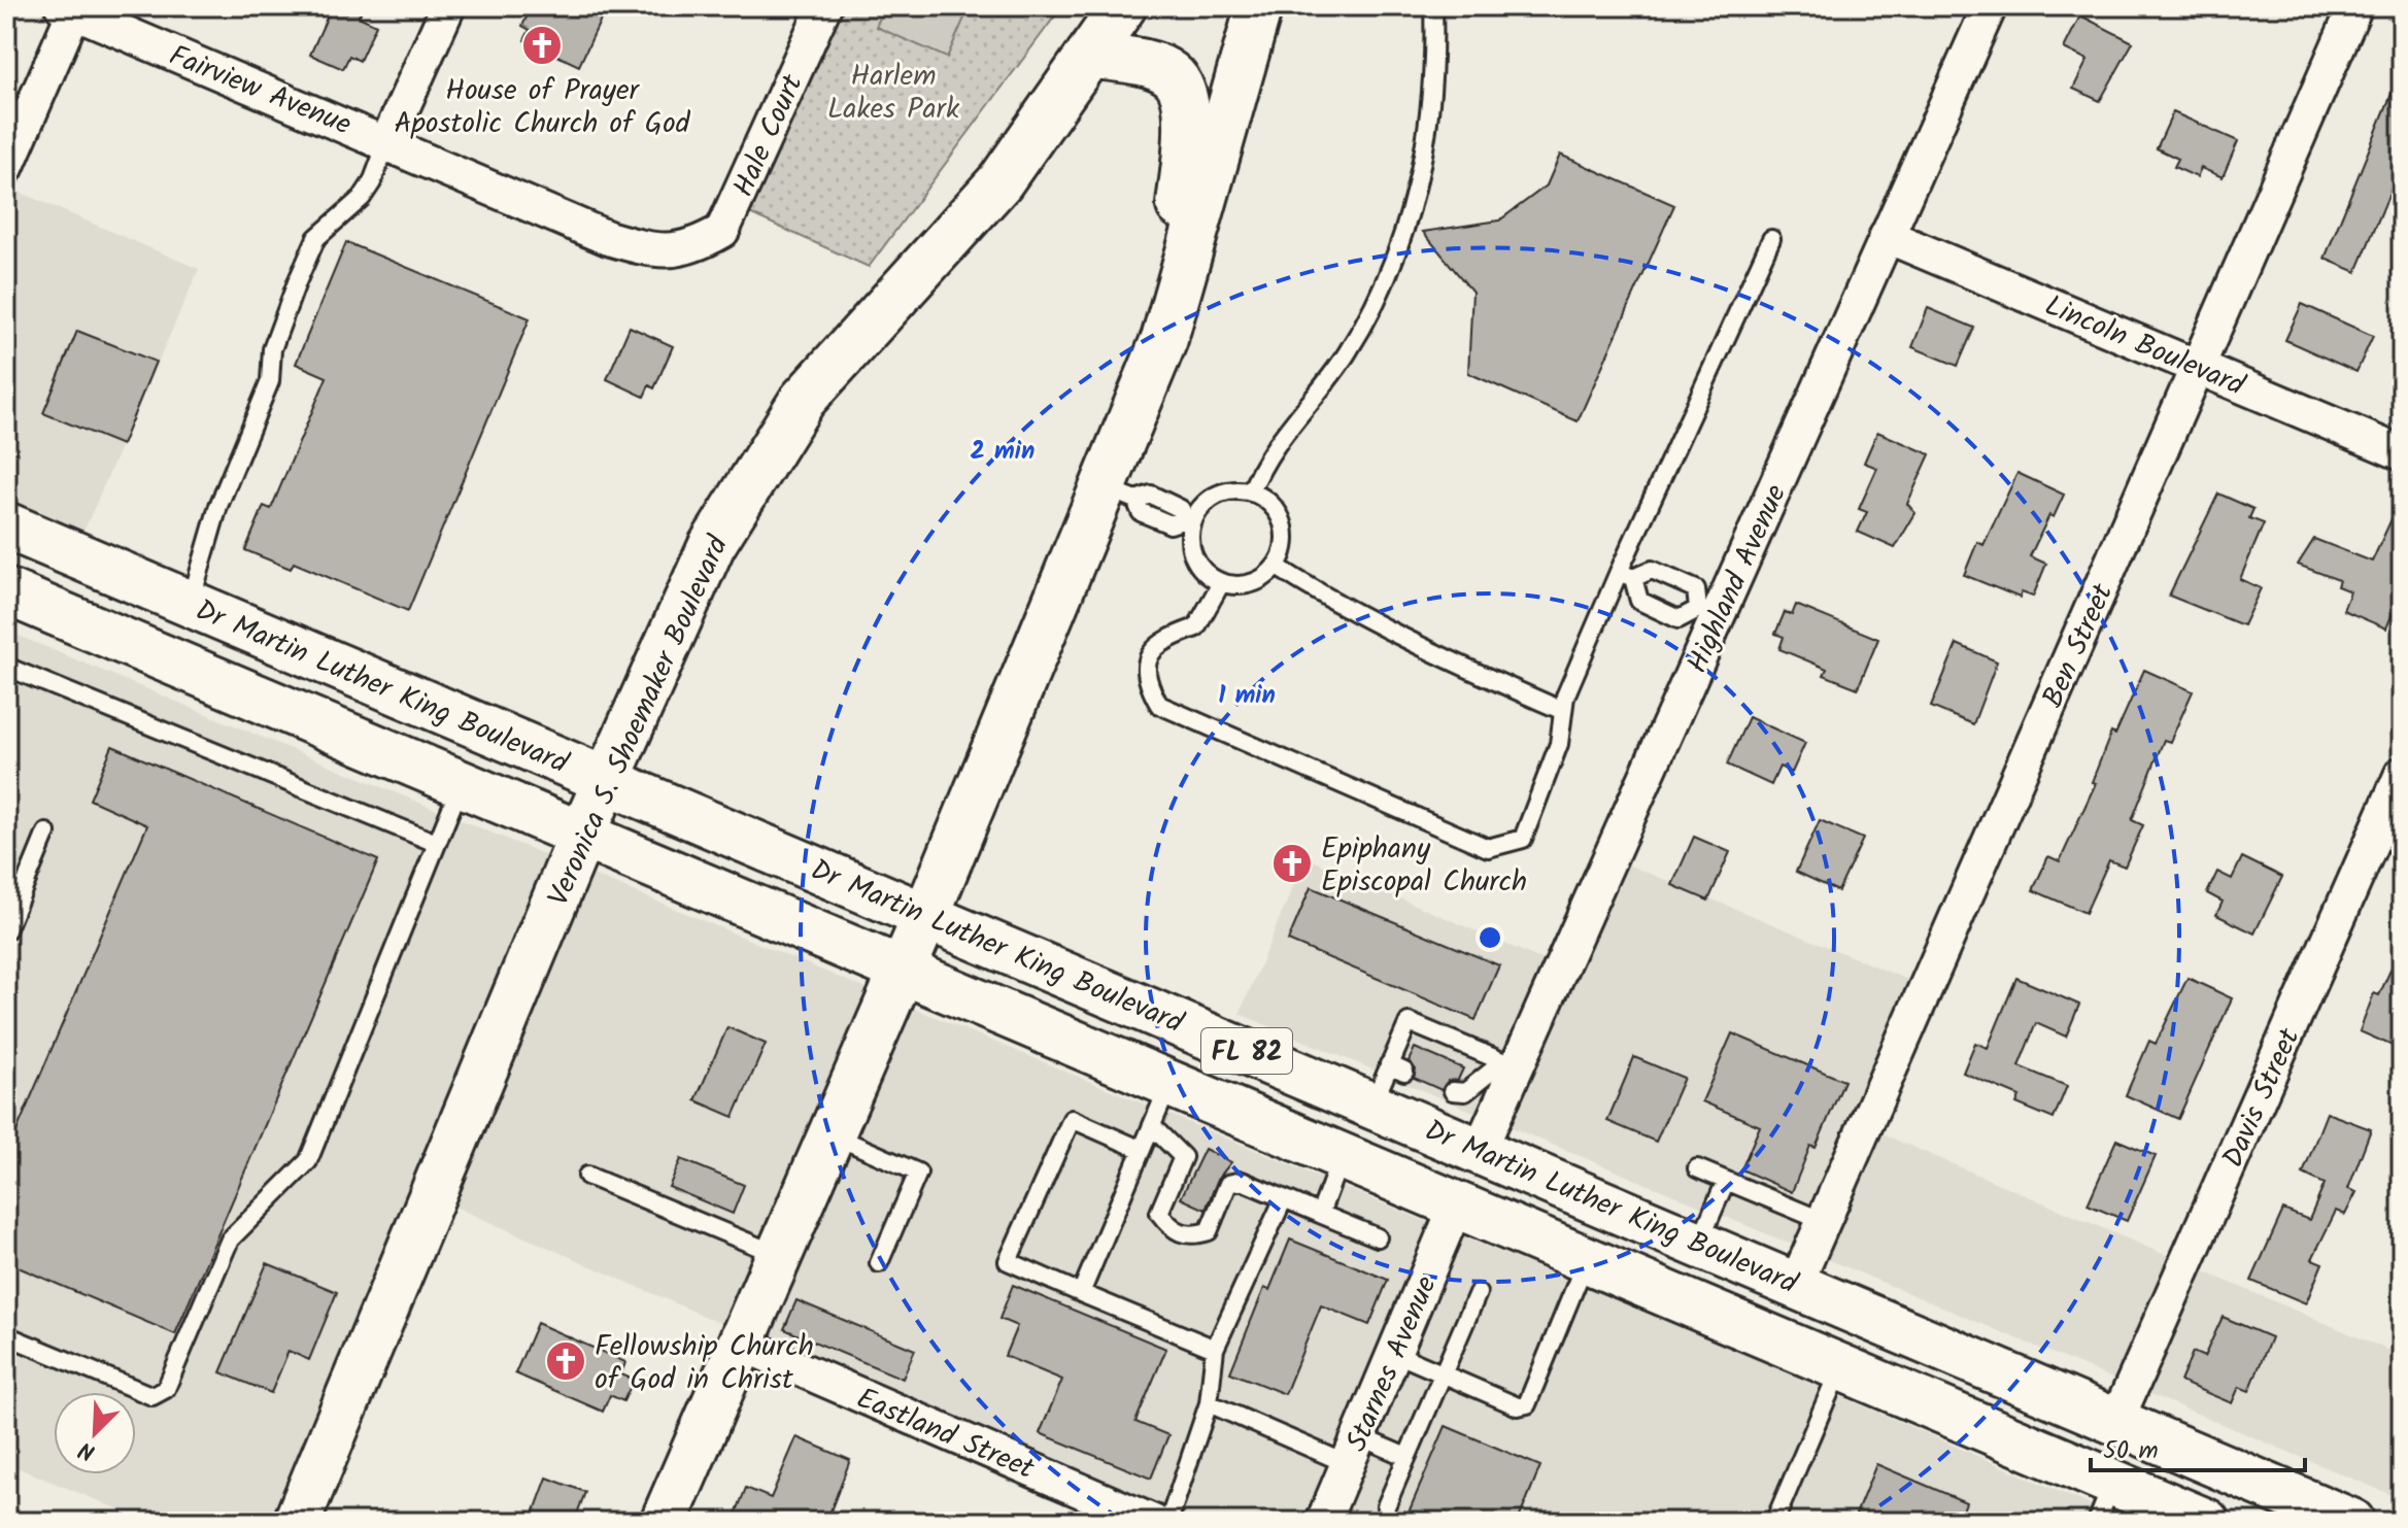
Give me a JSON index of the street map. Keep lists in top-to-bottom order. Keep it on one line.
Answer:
{"streets":{"main road":["Dr Martin Luther King Boulevard","Veronica S. Shoemaker Boulevard","FL 82"],"street":["Fairview Avenue","Hale Court","Lincoln Boulevard","Highland Avenue","Ben Street","Davis Street","Starnes Avenue","Eastland Street"]},"crossings":[["Fairview Avenue","Hale Court"],["Lincoln Boulevard","Highland Avenue"],["Lincoln Boulevard","Ben Street"],["Highland Avenue","Dr Martin Luther King Boulevard"],["Ben Street","Dr Martin Luther King Boulevard"],["Dr Martin Luther King Boulevard","Veronica S. Shoemaker Boulevard"],["Dr Martin Luther King Boulevard","Davis Street"],["Dr Martin Luther King Boulevard","Starnes Avenue"]],"parks":["Harlem Lakes Park"],"places":{"church":["House of Prayer Apostolic Church of God","Epiphany Episcopal Church","Fellowship Church of God in Christ"]},"scale_bar":"50 m","north":"bottom left","rings":["2 min","1 min"]}
